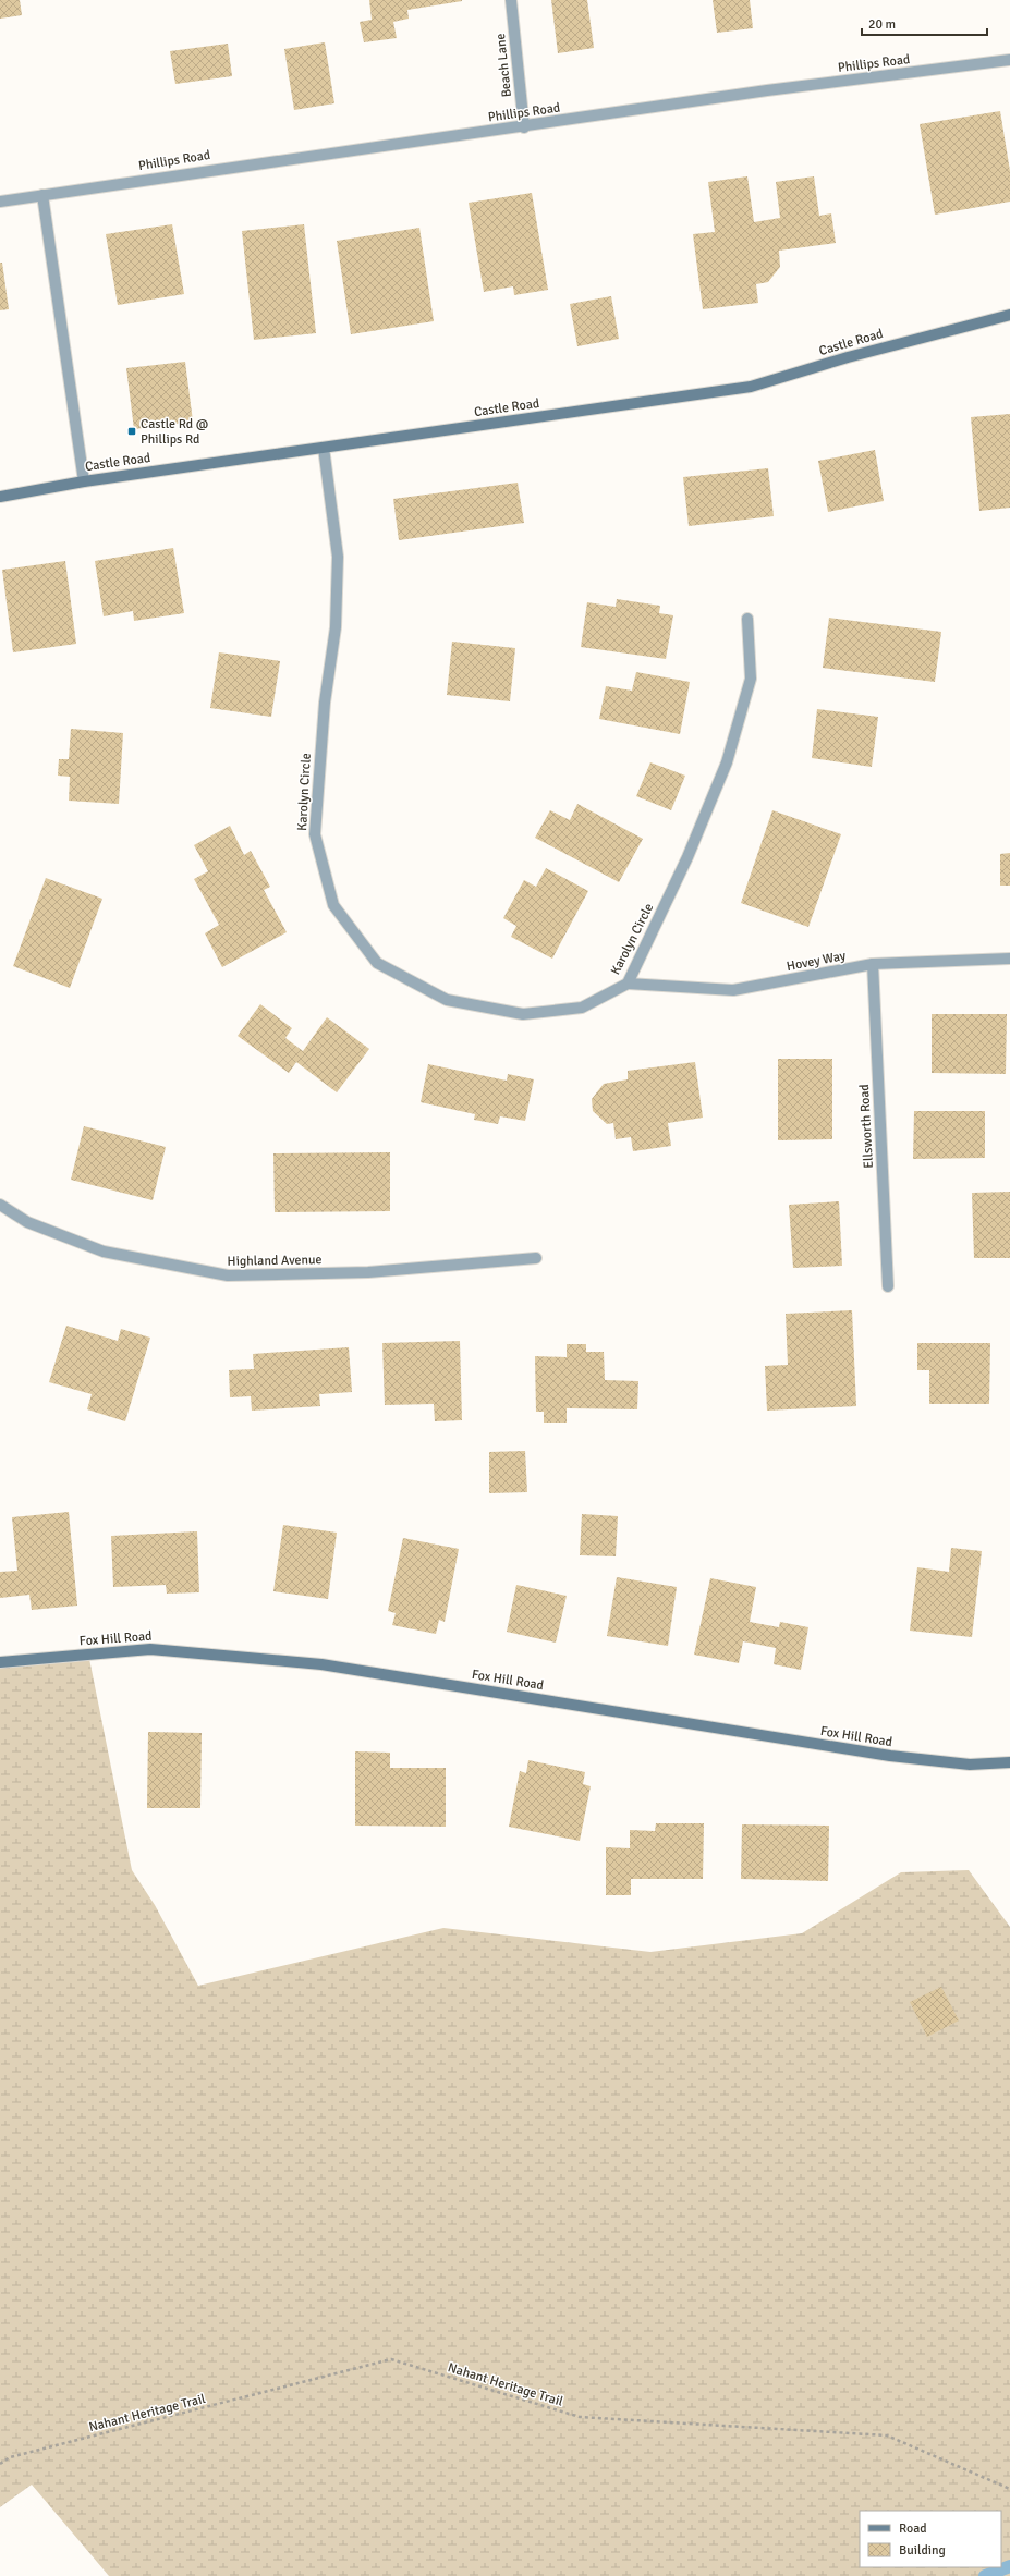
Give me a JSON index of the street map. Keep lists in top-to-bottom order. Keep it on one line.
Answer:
{"streets":{"main road":["Castle Road","Fox Hill Road"],"street":["Phillips Road","Beach Lane","Karolyn Circle","Hovey Way","Ellsworth Road","Highland Avenue"],"path":["Nahant Heritage Trail"]},"crossings":[["Phillips Road","Beach Lane"],["Castle Road","Karolyn Circle"],["Karolyn Circle","Hovey Way"],["Hovey Way","Ellsworth Road"]],"places":{"transit":["Castle Rd @ Phillips Rd"]},"legend":["Road","Building"],"scale_bar":"20 m"}
